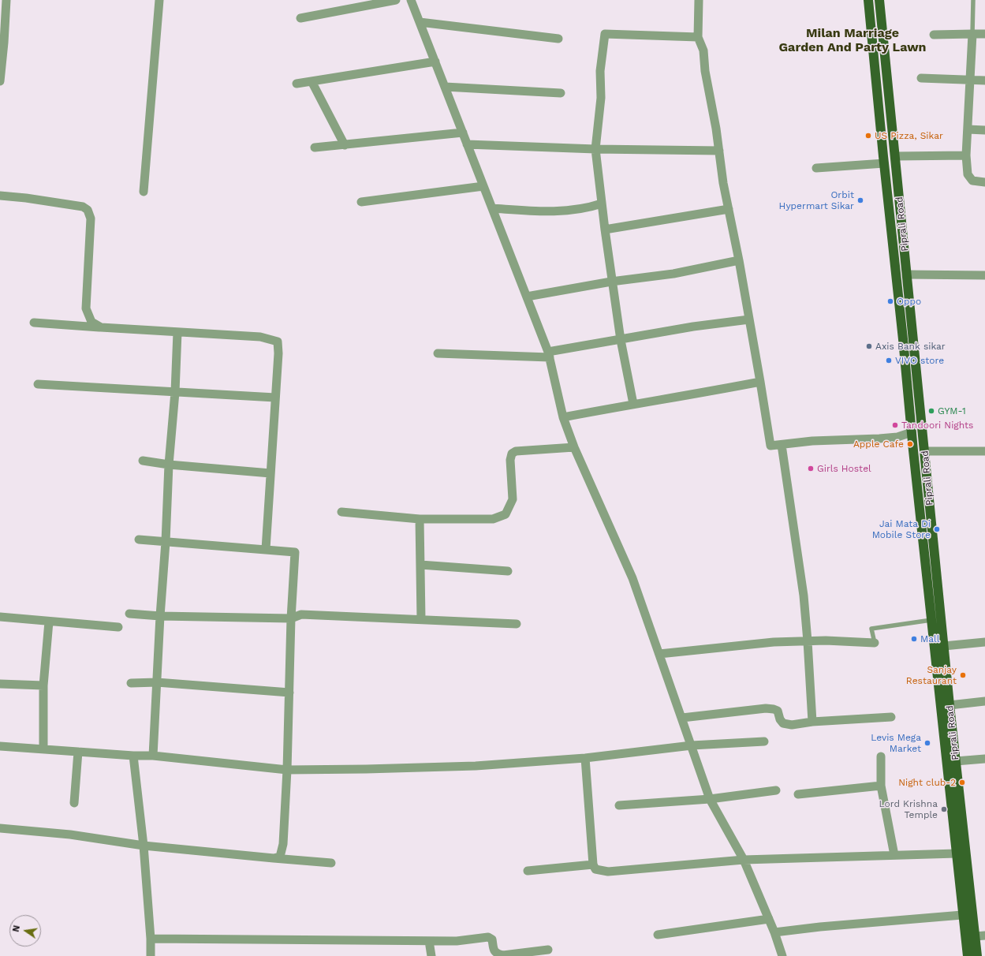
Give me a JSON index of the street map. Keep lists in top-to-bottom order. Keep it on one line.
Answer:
{"streets":{"main road":["Piprali Road"]},"districts":["Milan Marriage Garden And Party Lawn"],"places":["US Pizza, Sikar","Orbit Hypermart Sikar","Oppo","Axis Bank sikar","VIVO store","GYM-1","Tandoori Nights","Apple Cafe","Girls Hostel","Jai Mata Di Mobile Store","Mall","Sanjay Restaurant","Levis Mega Market","Night club-2","Lord Krishna Temple"],"north":"left"}
